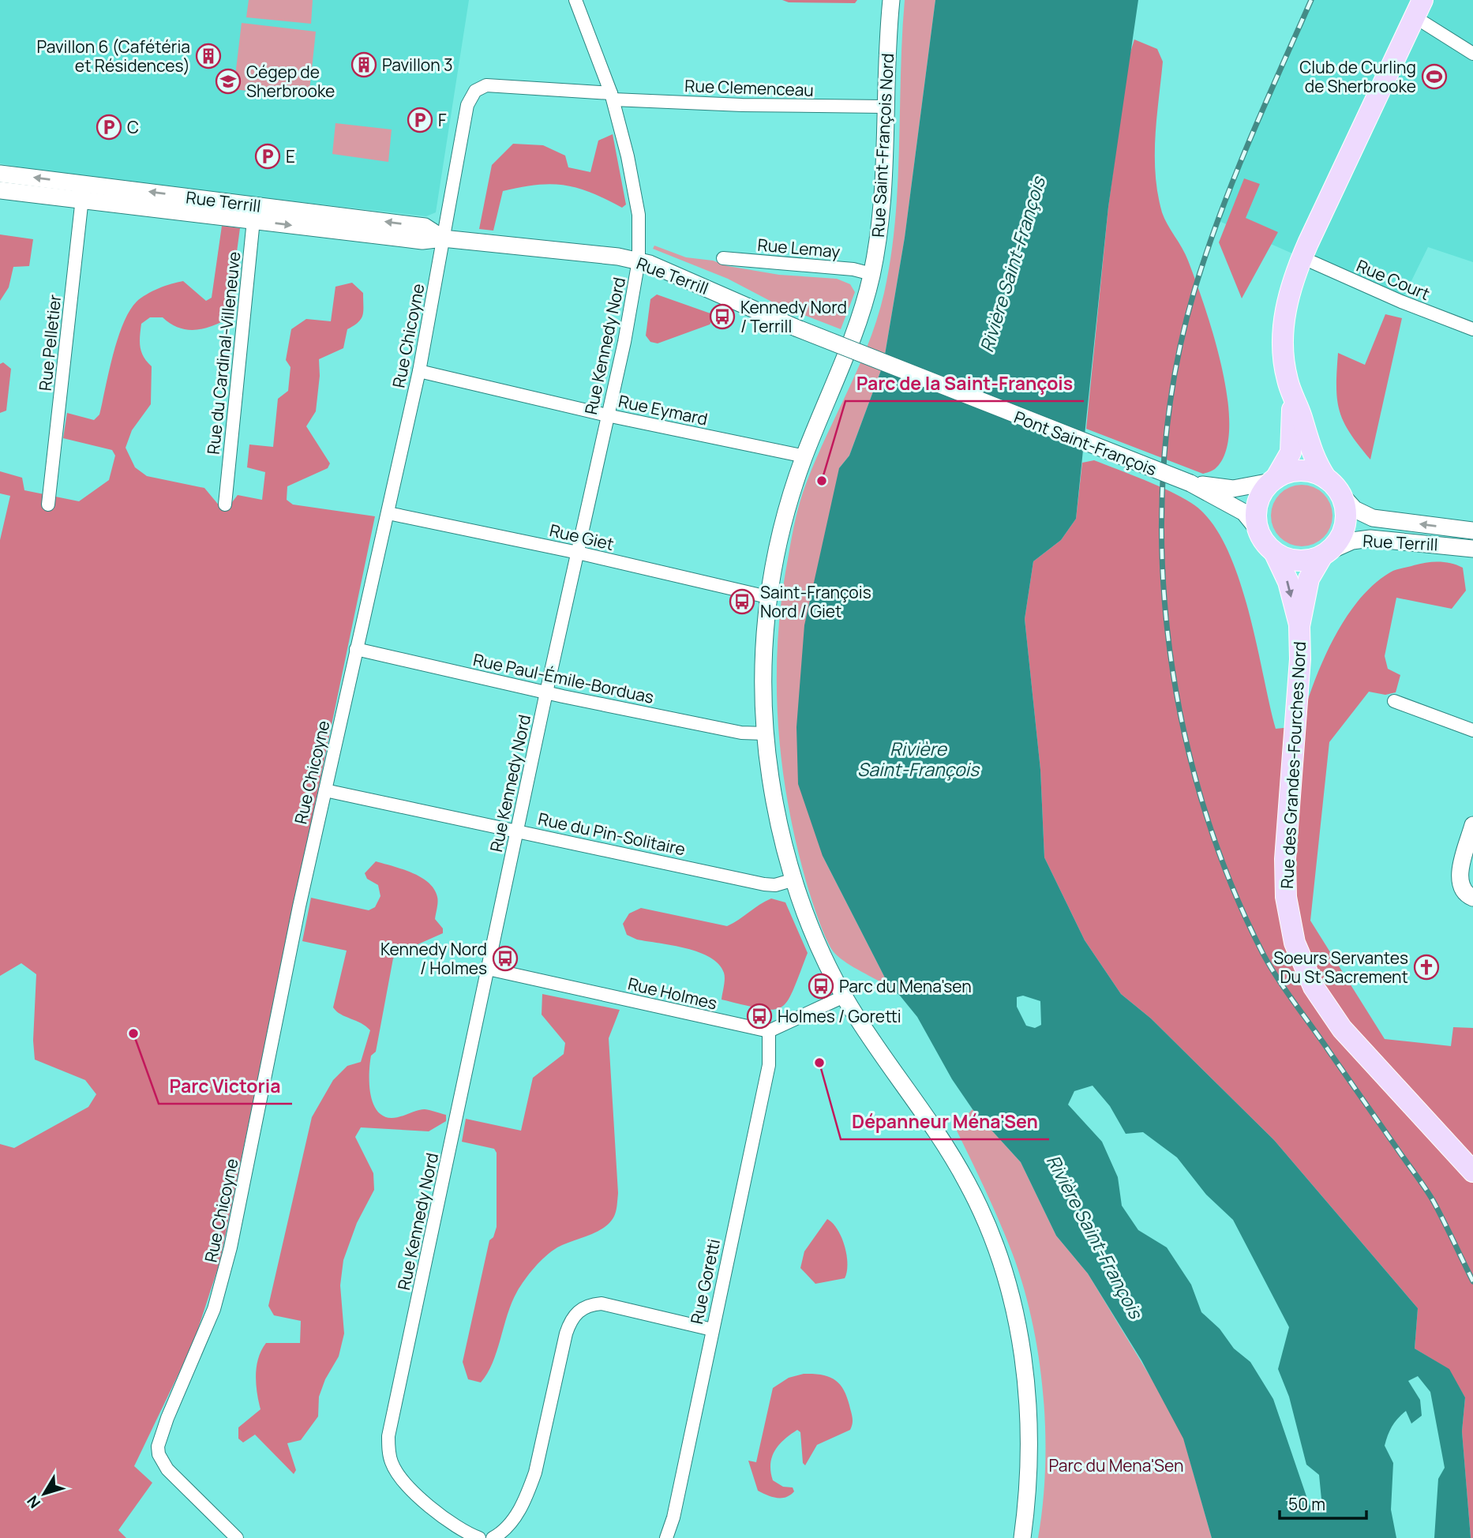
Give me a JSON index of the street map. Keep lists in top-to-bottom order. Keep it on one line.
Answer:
{"streets":{"main road":["Rue des Grandes-Fourches Nord"],"street":["Rue Clemenceau","Rue Saint-François Nord","Rue Terrill","Rue Lemay","Rue Court","Rue Chicoyne","Rue Pelletier","Rue Kennedy Nord","Rue du Cardinal-Villeneuve","Rue Eymard","Pont Saint-François","Rue Giet","Rue Paul-Émile-Borduas","Rue du Pin-Solitaire","Rue Holmes","Rue Goretti"]},"crossings":[["Rue Clemenceau","Rue Saint-François Nord"],["Rue Clemenceau","Rue Chicoyne"],["Rue Clemenceau","Rue Kennedy Nord"],["Rue Saint-François Nord","Rue Lemay"],["Rue Saint-François Nord","Rue Eymard"],["Rue Saint-François Nord","Rue Giet"],["Rue Saint-François Nord","Rue Paul-Émile-Borduas"],["Rue Saint-François Nord","Rue du Pin-Solitaire"],["Rue Terrill","Rue Chicoyne"],["Rue Terrill","Rue Pelletier"],["Rue Terrill","Rue Kennedy Nord"],["Rue Terrill","Rue du Cardinal-Villeneuve"],["Rue Terrill","Pont Saint-François"],["Rue Terrill","Rue des Grandes-Fourches Nord"],["Rue Chicoyne","Rue Eymard"],["Rue Chicoyne","Rue Giet"],["Rue Chicoyne","Rue Paul-Émile-Borduas"],["Rue Chicoyne","Rue du Pin-Solitaire"],["Rue Kennedy Nord","Rue Eymard"],["Rue Kennedy Nord","Rue Giet"],["Rue Kennedy Nord","Rue Paul-Émile-Borduas"],["Rue Kennedy Nord","Rue du Pin-Solitaire"],["Rue Kennedy Nord","Rue Holmes"],["Rue Holmes","Rue Goretti"]],"water":["Rivière Saint-François"],"parks":["Parc du Mena'Sen"],"places":{"building":["Pavillon 6 (Cafétéria et Résidences)","Pavillon 3"],"sports":["Club de Curling de Sherbrooke"],"school or university":["Cégep de Sherbrooke"],"parking":["F","C","E"],"bus stop":["Kennedy Nord / Terrill","Saint-François Nord / Giet","Kennedy Nord / Holmes","Parc du Mena'sen","Holmes / Goretti"],"other":["Parc de la Saint-François","Parc Victoria","Dépanneur Ména'Sen"],"church":["Soeurs Servantes Du St Sacrement"]},"scale_bar":"50 m","north":"bottom left"}
